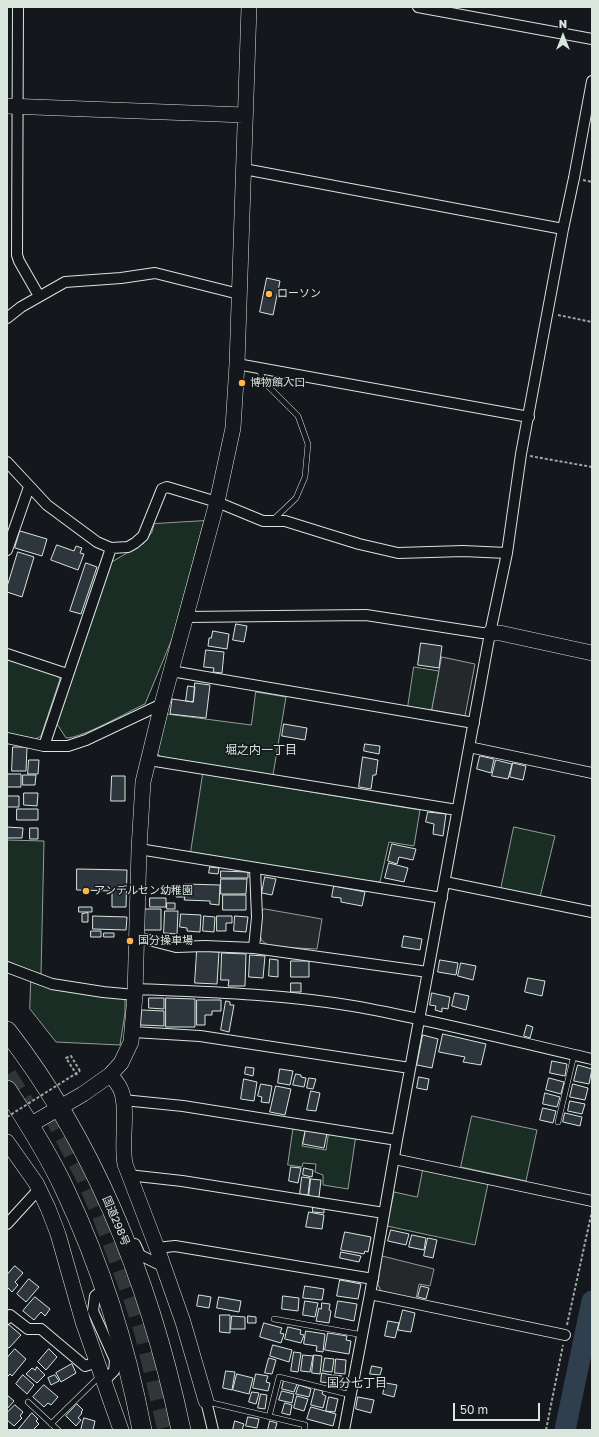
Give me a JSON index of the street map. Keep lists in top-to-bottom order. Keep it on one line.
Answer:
{"streets":{"highway":["国道298号"]},"districts":["堀之内一丁目","国分七丁目"],"places":["ローソン","博物館入口","アンデルセン幼稚園","国分操車場"],"scale_bar":"50 m","north":"top"}
